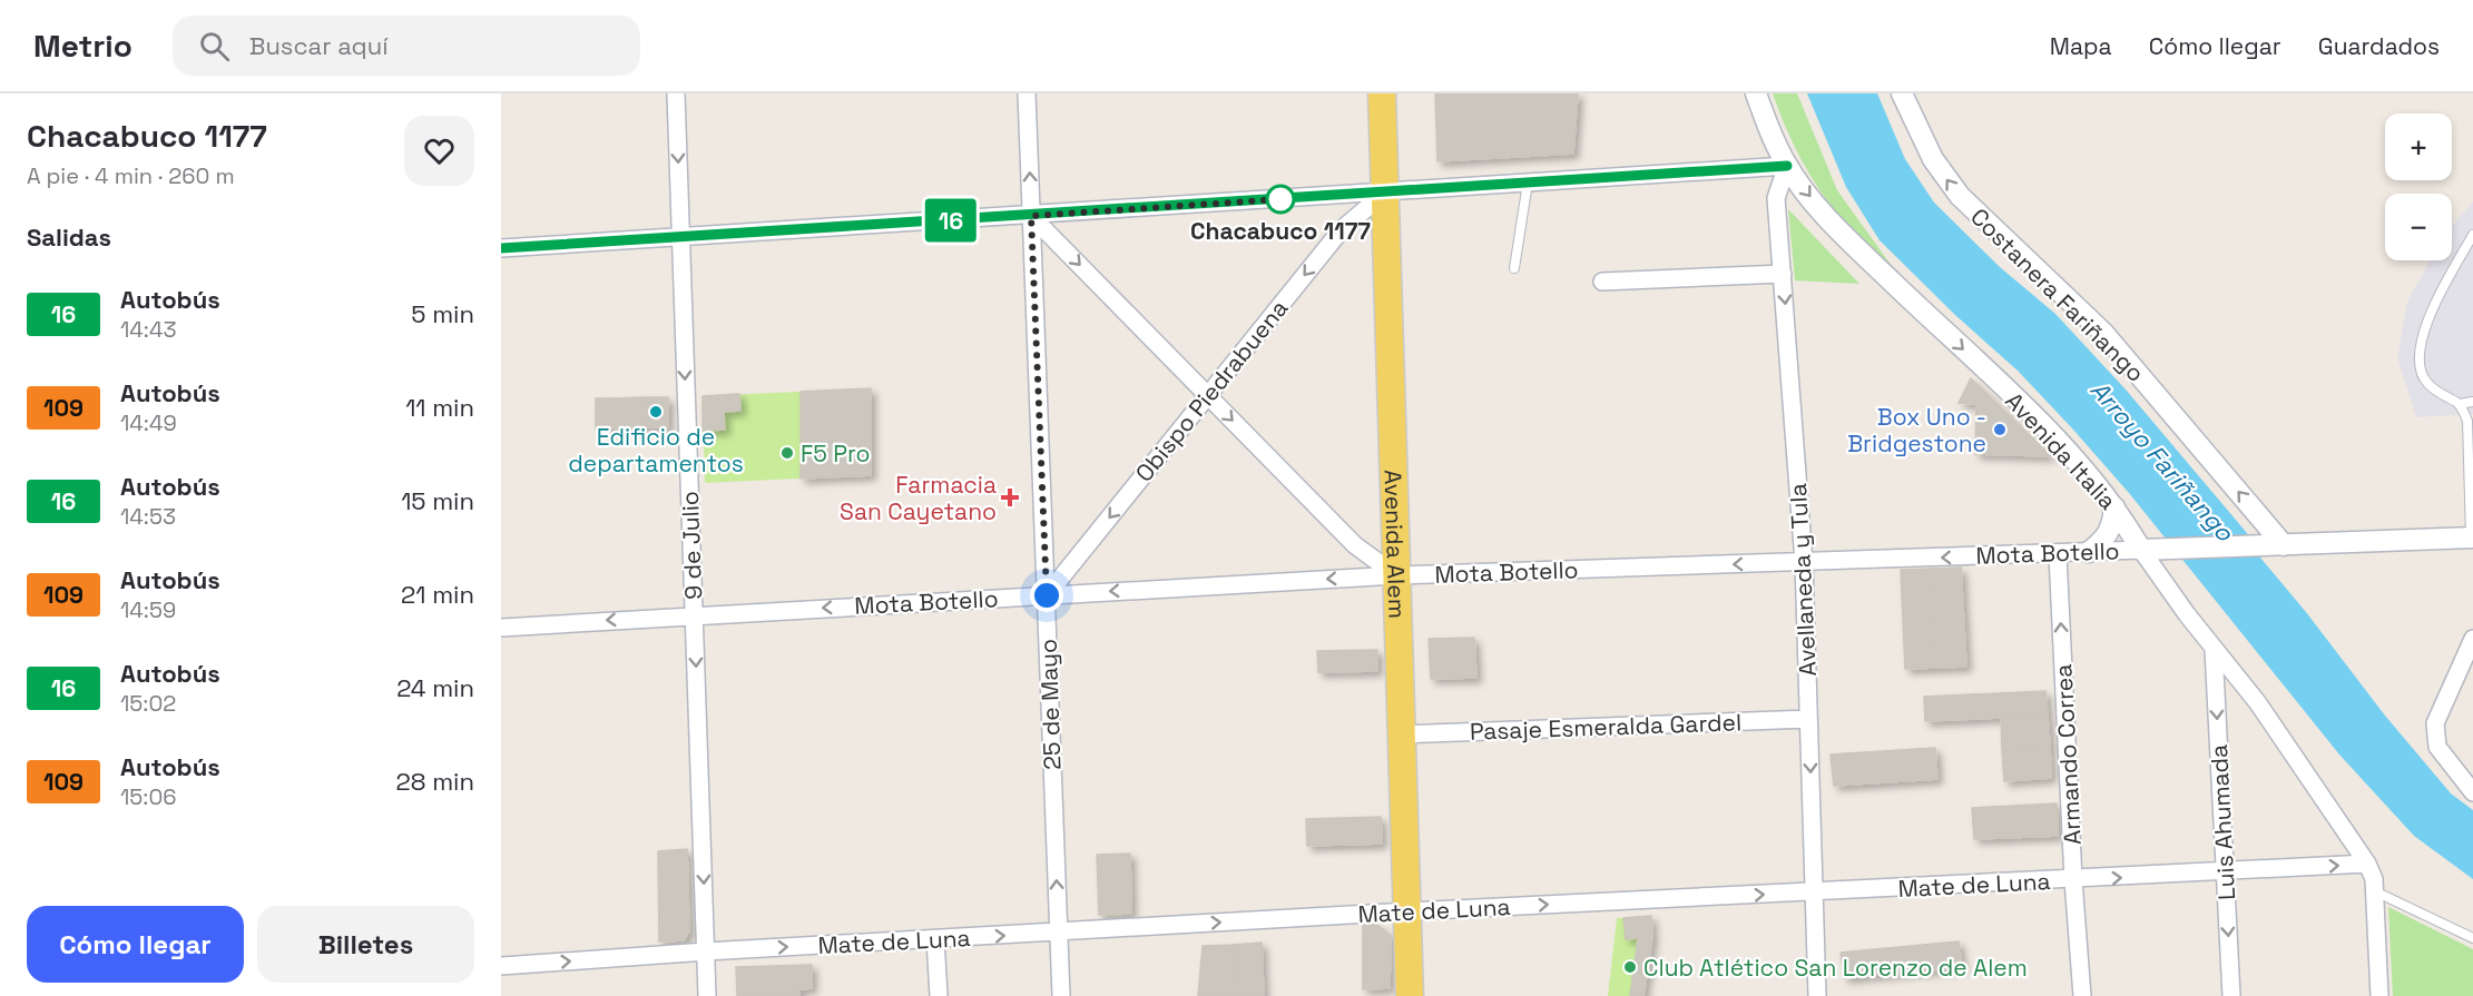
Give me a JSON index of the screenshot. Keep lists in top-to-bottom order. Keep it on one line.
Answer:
{"streets":{"main road":["Avenida Alem"],"street":["Costanera Fariñango","Obispo Piedrabuena","Avenida Italia","9 de Julio","Mota Botello","Avellaneda y Tula","25 de Mayo","Pasaje Esmeralda Gardel","Armando Correa","Luis Ahumada","Mate de Luna"]},"crossings":[["Costanera Fariñango","Mota Botello"],["Obispo Piedrabuena","Avenida Alem"],["Obispo Piedrabuena","Mota Botello"],["Obispo Piedrabuena","25 de Mayo"],["Avenida Italia","Mota Botello"],["Avenida Italia","Avellaneda y Tula"],["Avenida Italia","Luis Ahumada"],["Avenida Italia","Mate de Luna"],["9 de Julio","Mota Botello"],["9 de Julio","Mate de Luna"],["Avenida Alem","Mota Botello"],["Avenida Alem","Pasaje Esmeralda Gardel"],["Avenida Alem","Mate de Luna"],["Mota Botello","Avellaneda y Tula"],["Mota Botello","25 de Mayo"],["Mota Botello","Armando Correa"],["Avellaneda y Tula","Pasaje Esmeralda Gardel"],["Avellaneda y Tula","Mate de Luna"],["25 de Mayo","Mate de Luna"],["Armando Correa","Mate de Luna"],["Luis Ahumada","Mate de Luna"]],"one_way":["Costanera Fariñango","Obispo Piedrabuena","Avenida Italia","9 de Julio","Mota Botello","Avellaneda y Tula","25 de Mayo","Armando Correa","Luis Ahumada","Mate de Luna"],"water":["Arroyo Fariñango"],"places":{"other":["Chacabuco 1177","Edificio de departamentos","Box Uno - Bridgestone","F5 Pro","Club Atlético San Lorenzo de Alem"],"health":["Farmacia San Cayetano"]},"lines":["bus line 16"],"page":{"header":"Metrio","search":"Buscar aquí","nav":["Mapa","Cómo llegar","Guardados"],"heading":[["Chacabuco 1177","A pie · 4 min · 260 m"],"Salidas"],"on_map":"16","map_buttons":["+","−"],"list":[{"mark":"16","name":"Autobús","note":"14:43","value":"5 min"},{"mark":"109","name":"Autobús","note":"14:49","value":"11 min"},{"mark":"16","name":"Autobús","note":"14:53","value":"15 min"},{"mark":"109","name":"Autobús","note":"14:59","value":"21 min"},{"mark":"16","name":"Autobús","note":"15:02","value":"24 min"},{"mark":"109","name":"Autobús","note":"15:06","value":"28 min"}],"buttons":["Cómo llegar","Billetes"]}}
